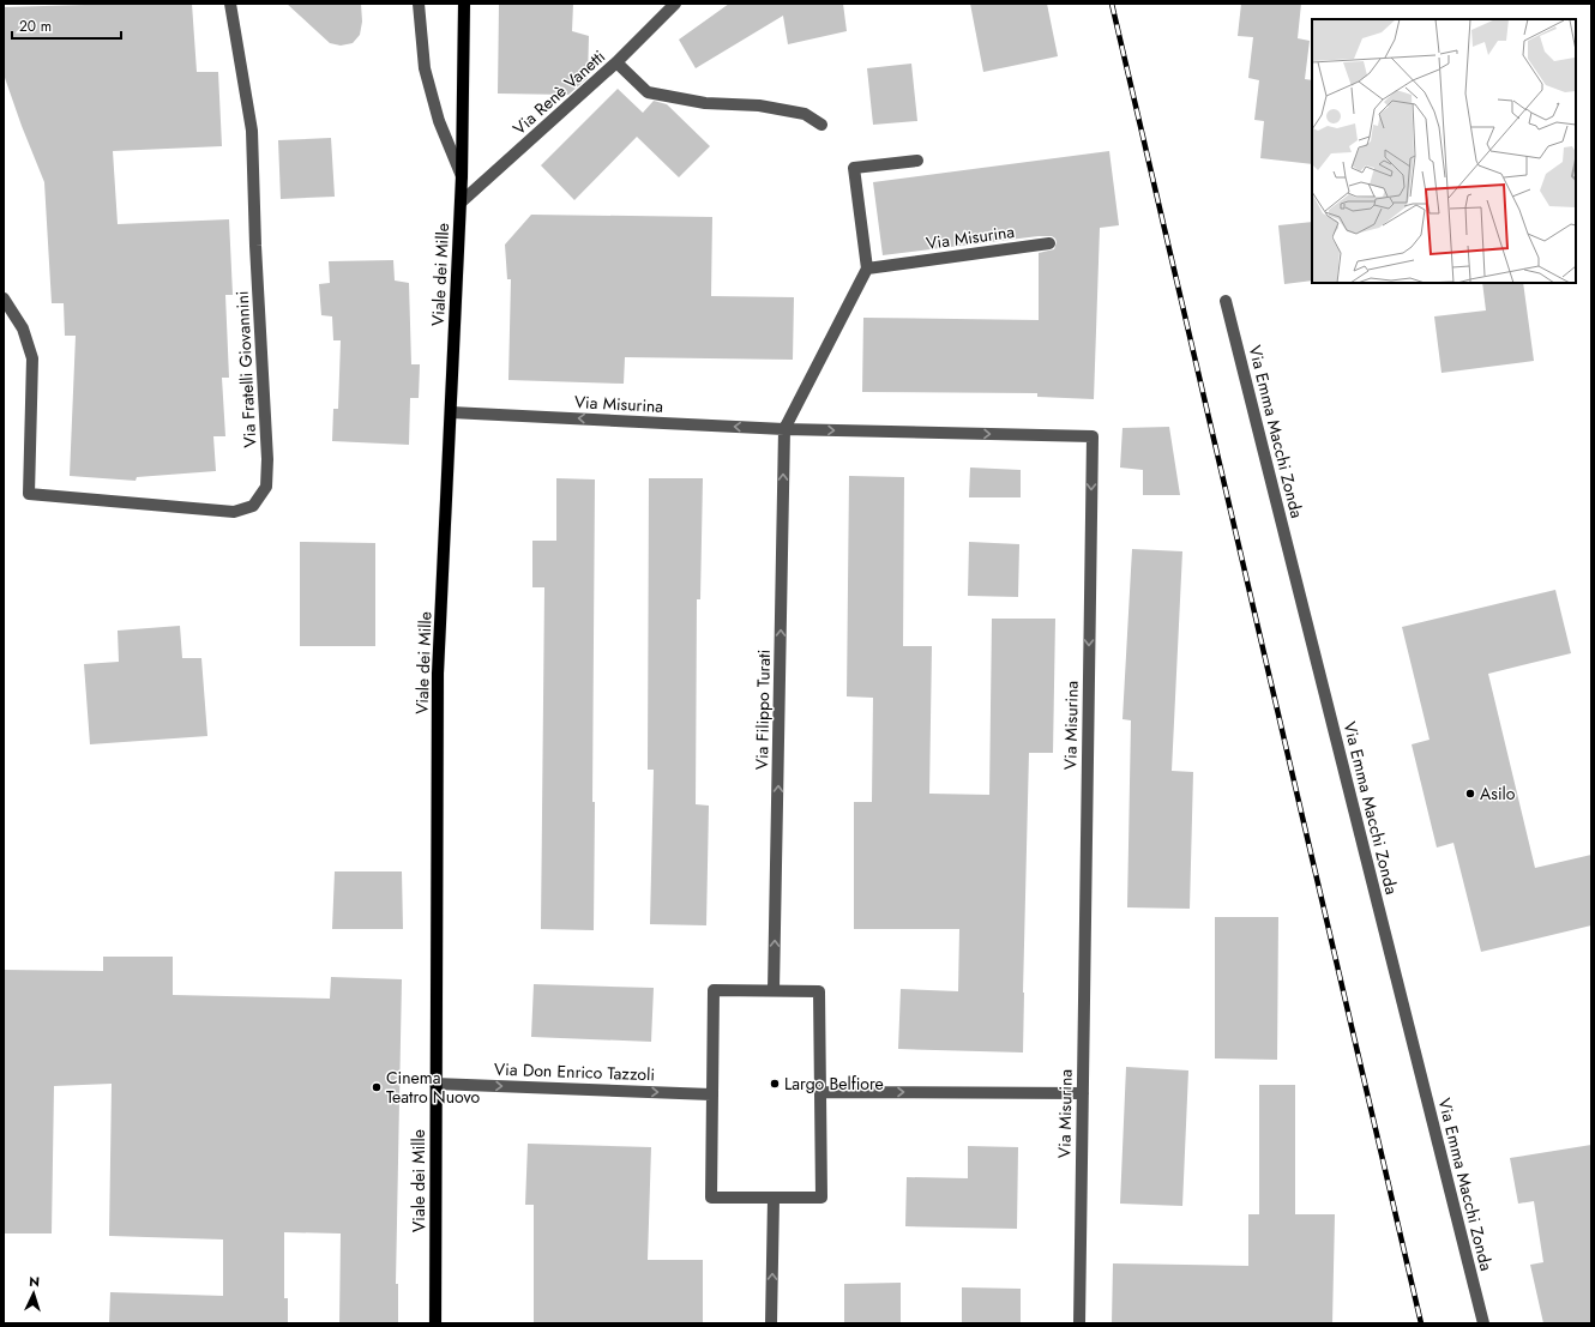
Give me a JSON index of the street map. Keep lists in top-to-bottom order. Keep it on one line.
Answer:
{"streets":{"main road":["Viale dei Mille"],"street":["Via Renè Vanetti","Via Misurina","Via Fratelli Giovannini","Via Emma Macchi Zonda","Via Filippo Turati","Via Don Enrico Tazzoli"]},"crossings":[["Via Renè Vanetti","Viale dei Mille"],["Via Misurina","Viale dei Mille"],["Via Misurina","Via Filippo Turati"],["Viale dei Mille","Via Don Enrico Tazzoli"]],"one_way":["Via Filippo Turati","Via Don Enrico Tazzoli"],"places":["Asilo","Largo Belfiore","Cinema Teatro Nuovo"],"scale_bar":"20 m","north":"top"}
